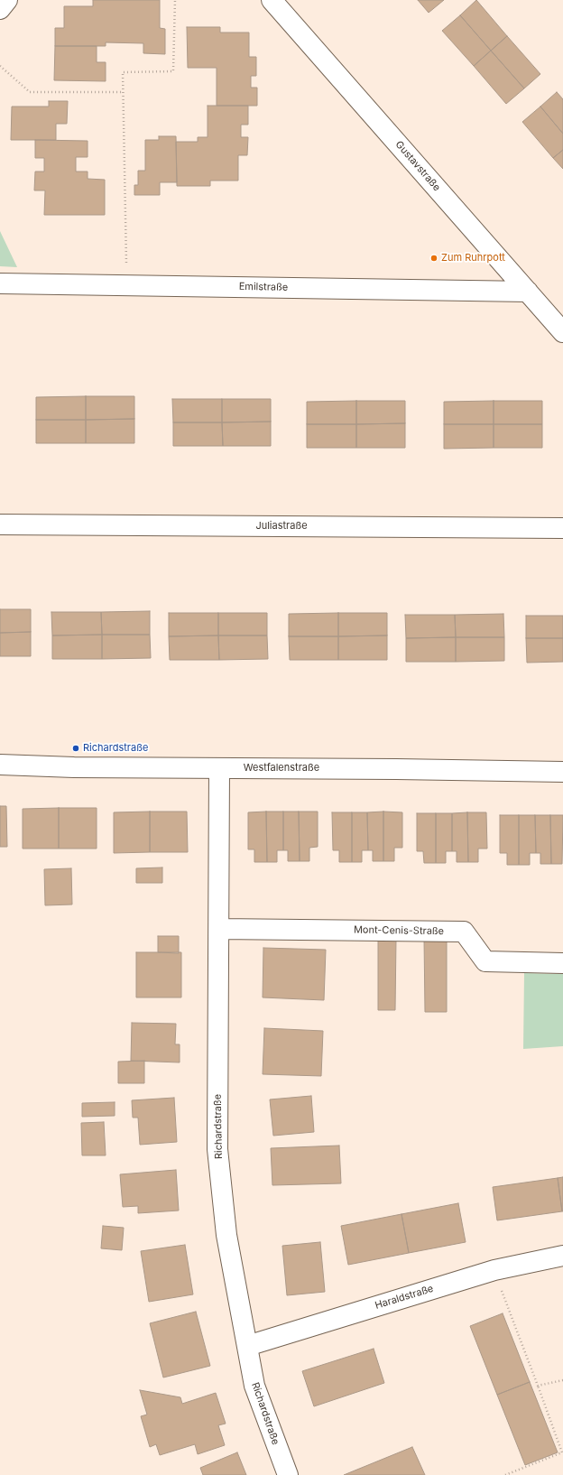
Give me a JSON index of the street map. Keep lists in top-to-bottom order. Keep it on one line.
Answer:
{"streets":{"street":["Gustavstraße","Emilstraße","Juliastraße","Westfalenstraße","Mont-Cenis-Straße","Richardstraße","Haraldstraße"]},"crossings":[["Gustavstraße","Emilstraße"],["Westfalenstraße","Richardstraße"],["Mont-Cenis-Straße","Richardstraße"],["Richardstraße","Haraldstraße"]],"places":["Zum Ruhrpott","Richardstraße"]}
